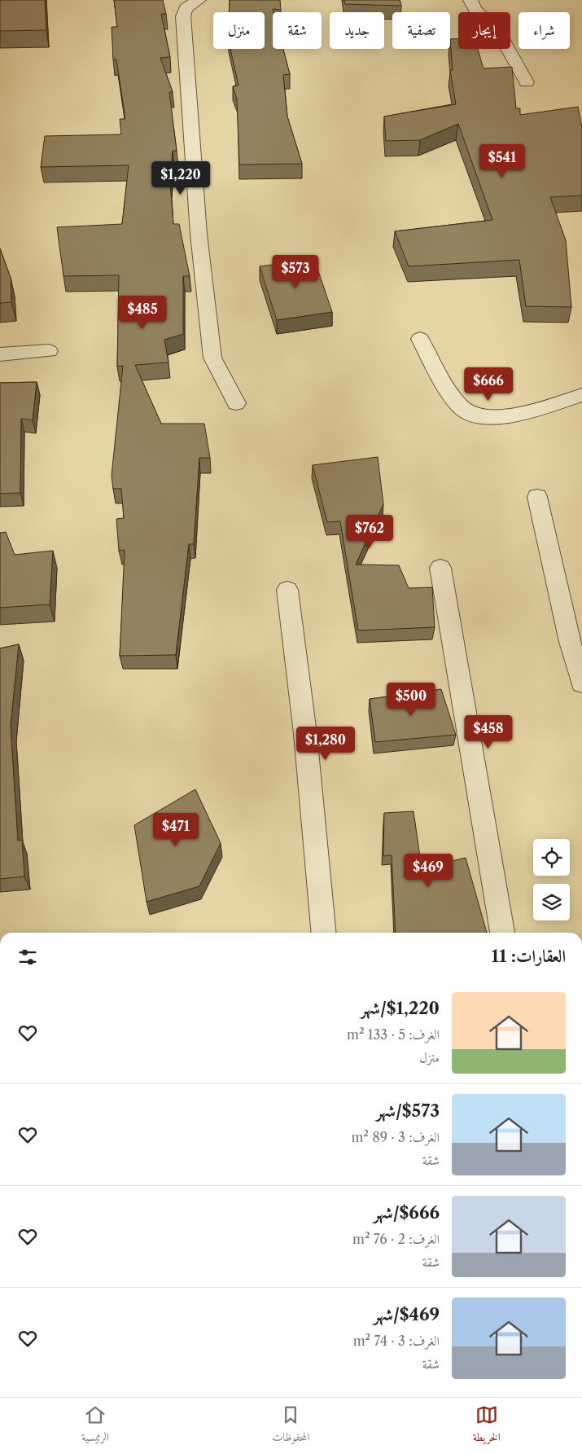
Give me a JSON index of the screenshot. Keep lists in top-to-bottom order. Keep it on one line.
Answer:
{"page":{"chip":["شراء","إيجار","تصفية","جديد","شقة","منزل"],"price":["$541","$1,220","$573","$485","$666","$762","$500","$458","$1,280","$471","$469"],"heading":"العقارات: 11","list":[{"name":"$1,220/شهر","note":"الغرف: 5 · 133 m² · منزل"},{"name":"$573/شهر","note":"الغرف: 3 · 89 m² · شقة"},{"name":"$666/شهر","note":"الغرف: 2 · 76 m² · شقة"},{"name":"$469/شهر","note":"الغرف: 3 · 74 m² · شقة"}],"tabs":["الخريطة","المحفوظات","الرئيسية"]}}
